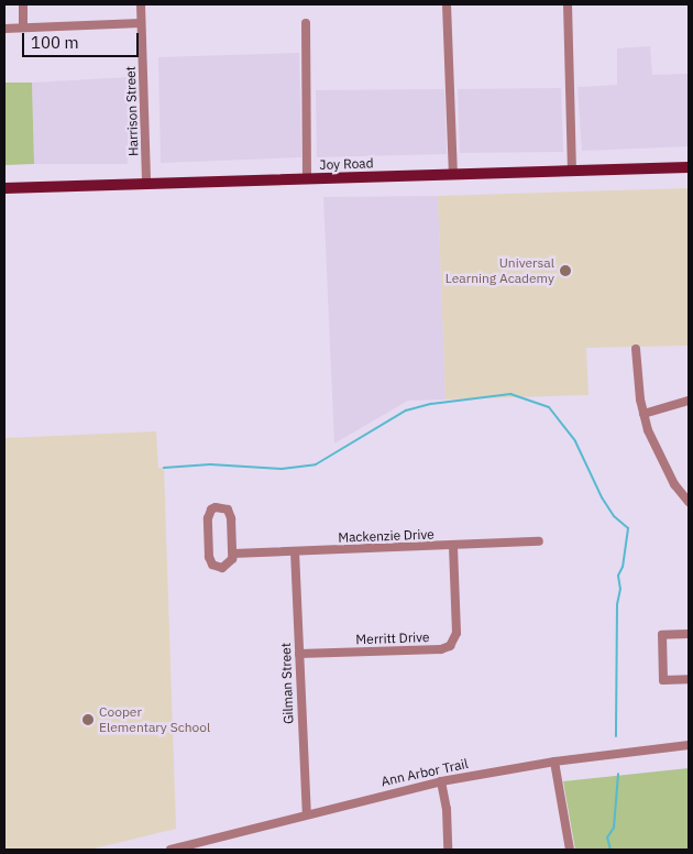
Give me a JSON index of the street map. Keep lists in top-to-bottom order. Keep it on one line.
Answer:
{"streets":{"main road":["Joy Road"],"street":["Harrison Street","Mackenzie Drive","Merritt Drive","Gilman Street","Ann Arbor Trail"]},"crossings":[["Harrison Street","Joy Road"],["Mackenzie Drive","Merritt Drive"],["Mackenzie Drive","Gilman Street"],["Merritt Drive","Gilman Street"],["Gilman Street","Ann Arbor Trail"]],"places":["Universal Learning Academy","Cooper Elementary School"],"scale_bar":"100 m"}
